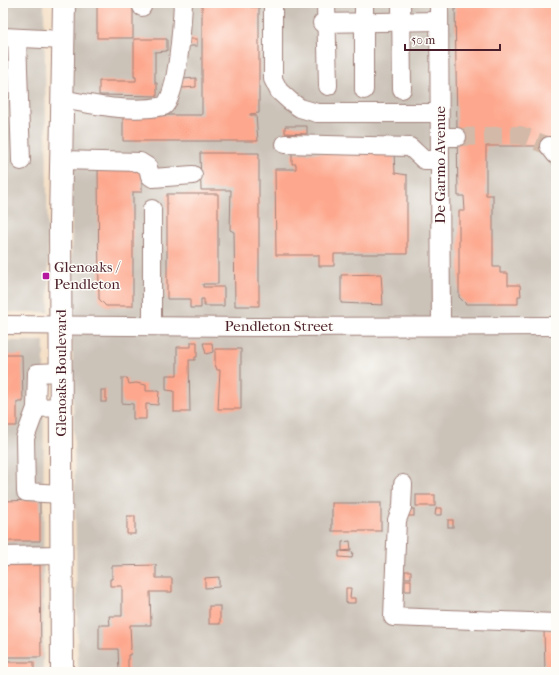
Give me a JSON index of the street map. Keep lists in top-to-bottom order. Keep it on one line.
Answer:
{"streets":{"main road":["Glenoaks Boulevard"],"street":["De Garmo Avenue","Pendleton Street"]},"crossings":[["De Garmo Avenue","Pendleton Street"],["Pendleton Street","Glenoaks Boulevard"]],"places":{"transit":["Glenoaks / Pendleton"]},"scale_bar":"50 m"}
